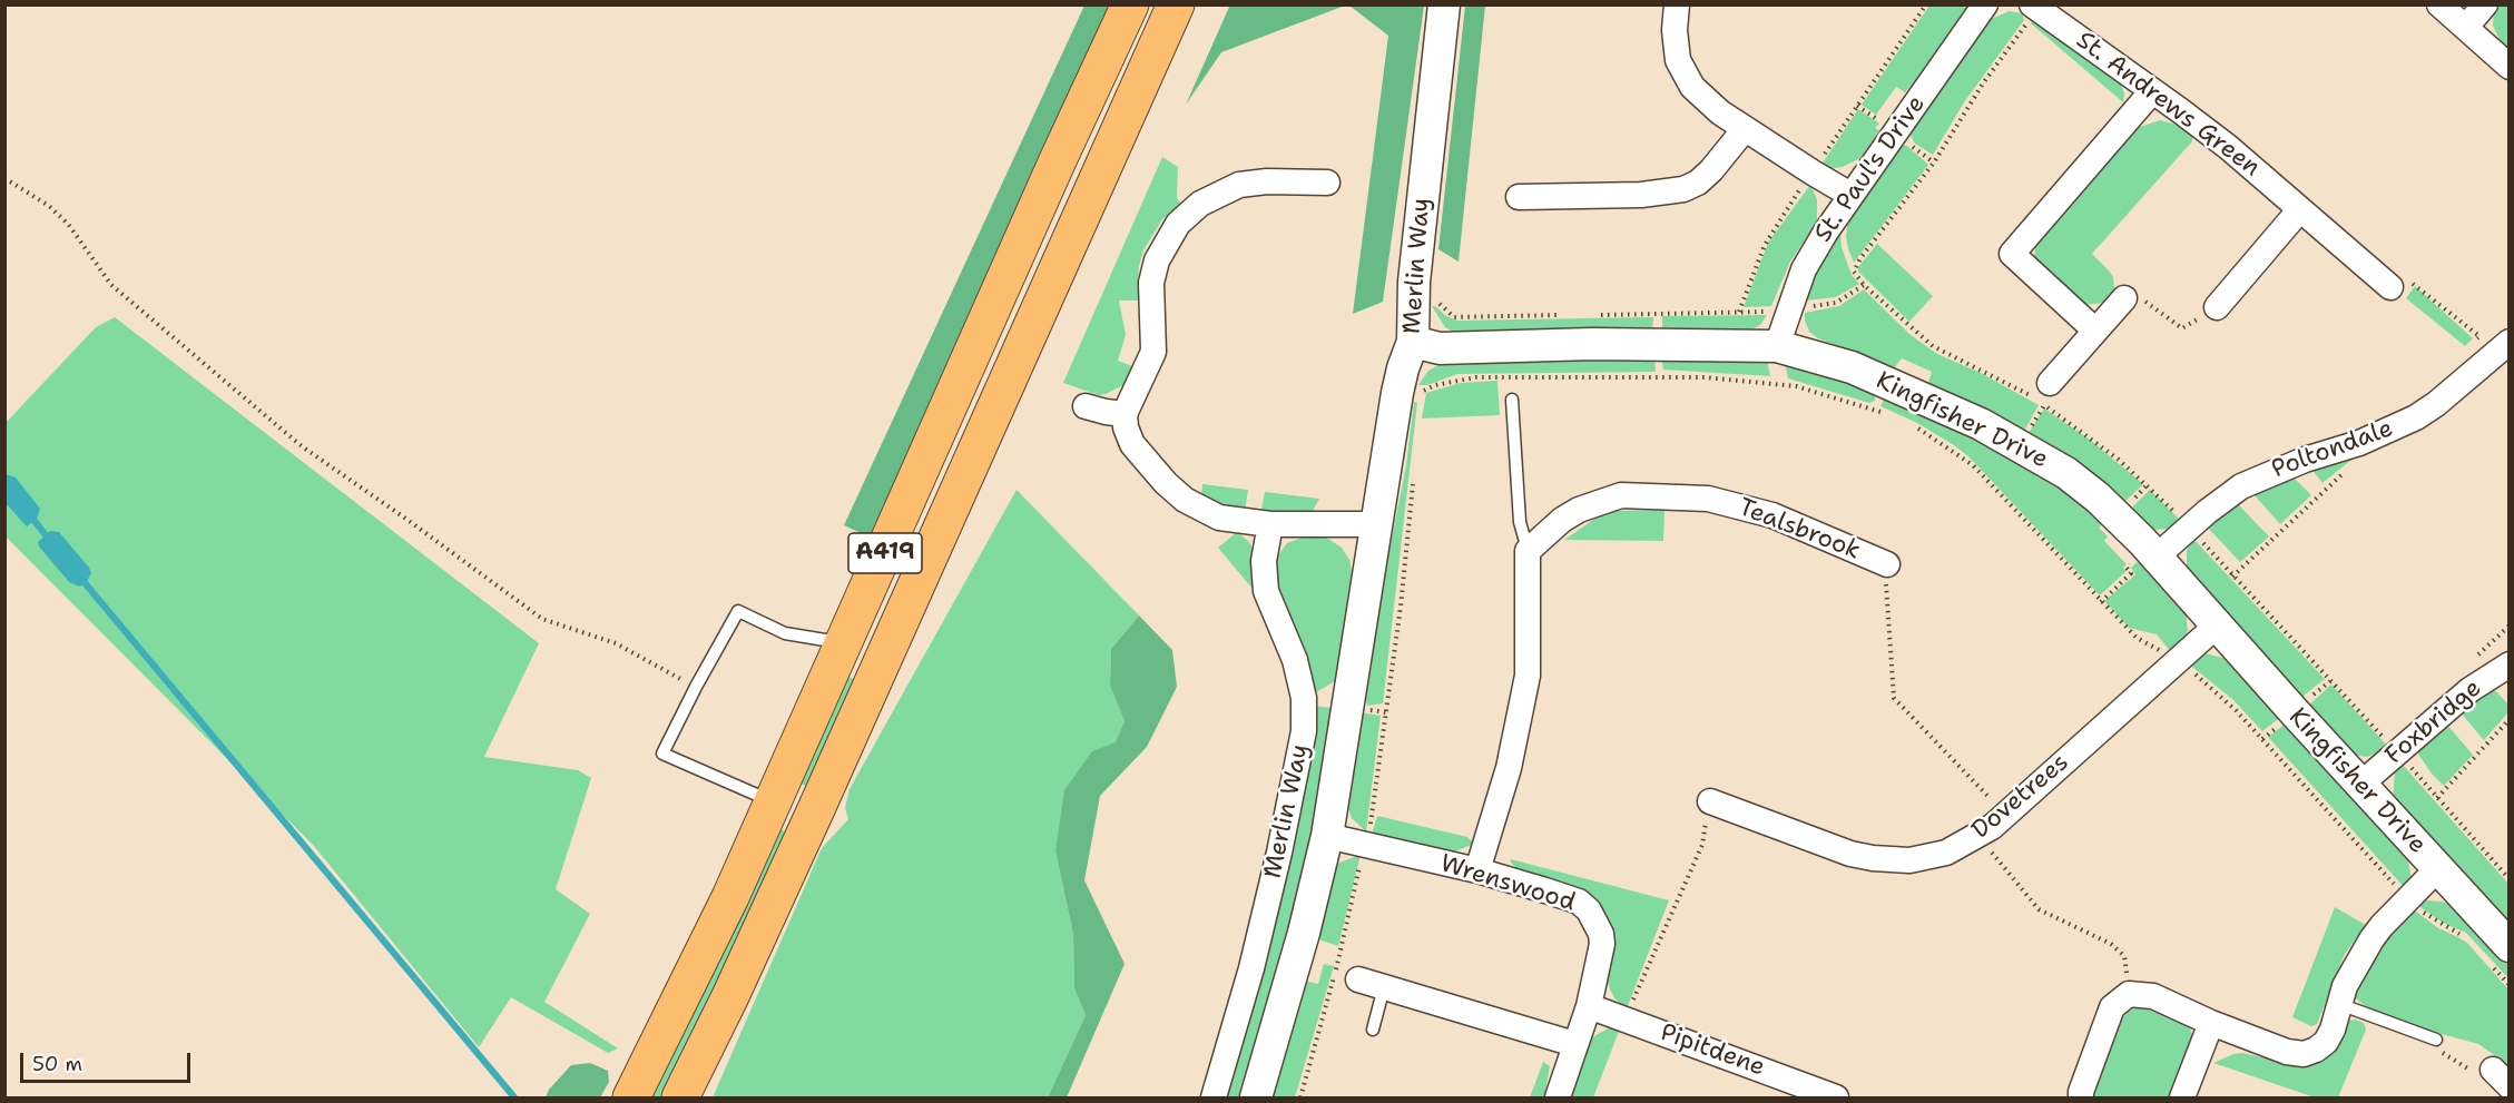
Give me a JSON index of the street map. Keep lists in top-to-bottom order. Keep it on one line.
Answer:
{"streets":{"highway":["A419"],"street":["St. Andrews Green","St. Paul's Drive","Merlin Way","Kingfisher Drive","Poltondale","Tealsbrook","Foxbridge","Dovetrees","Wrenswood","Pipitdene"]},"crossings":[["St. Paul's Drive","Kingfisher Drive"],["Merlin Way","Kingfisher Drive"],["Merlin Way","Wrenswood"],["Kingfisher Drive","Poltondale"],["Kingfisher Drive","Foxbridge"],["Kingfisher Drive","Dovetrees"],["Wrenswood","Pipitdene"]],"scale_bar":"50 m"}
